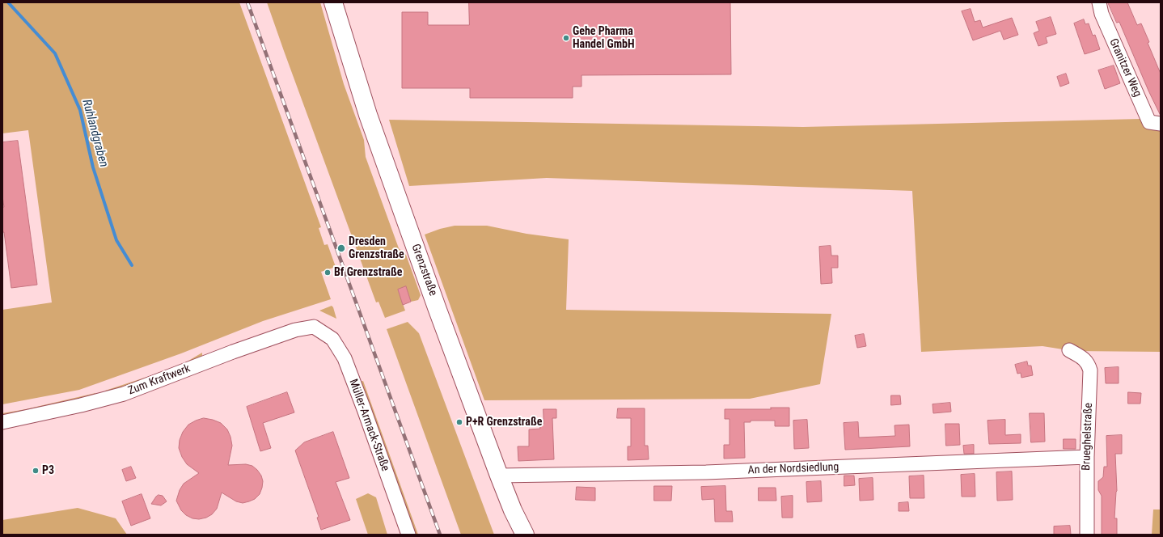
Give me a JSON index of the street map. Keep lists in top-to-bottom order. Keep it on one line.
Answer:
{"streets":{"main road":["Grenzstraße"],"street":["Granitzer Weg","Zum Kraftwerk","Müller-Armack-Straße","Brueghelstraße","An der Nordsiedlung"]},"crossings":[["Grenzstraße","An der Nordsiedlung"],["Zum Kraftwerk","Müller-Armack-Straße"],["Brueghelstraße","An der Nordsiedlung"]],"water":["Ruhlandgraben"],"places":["Gehe Pharma Handel GmbH","Dresden Grenzstraße","Bf Grenzstraße","P+R Grenzstraße","P3"]}
